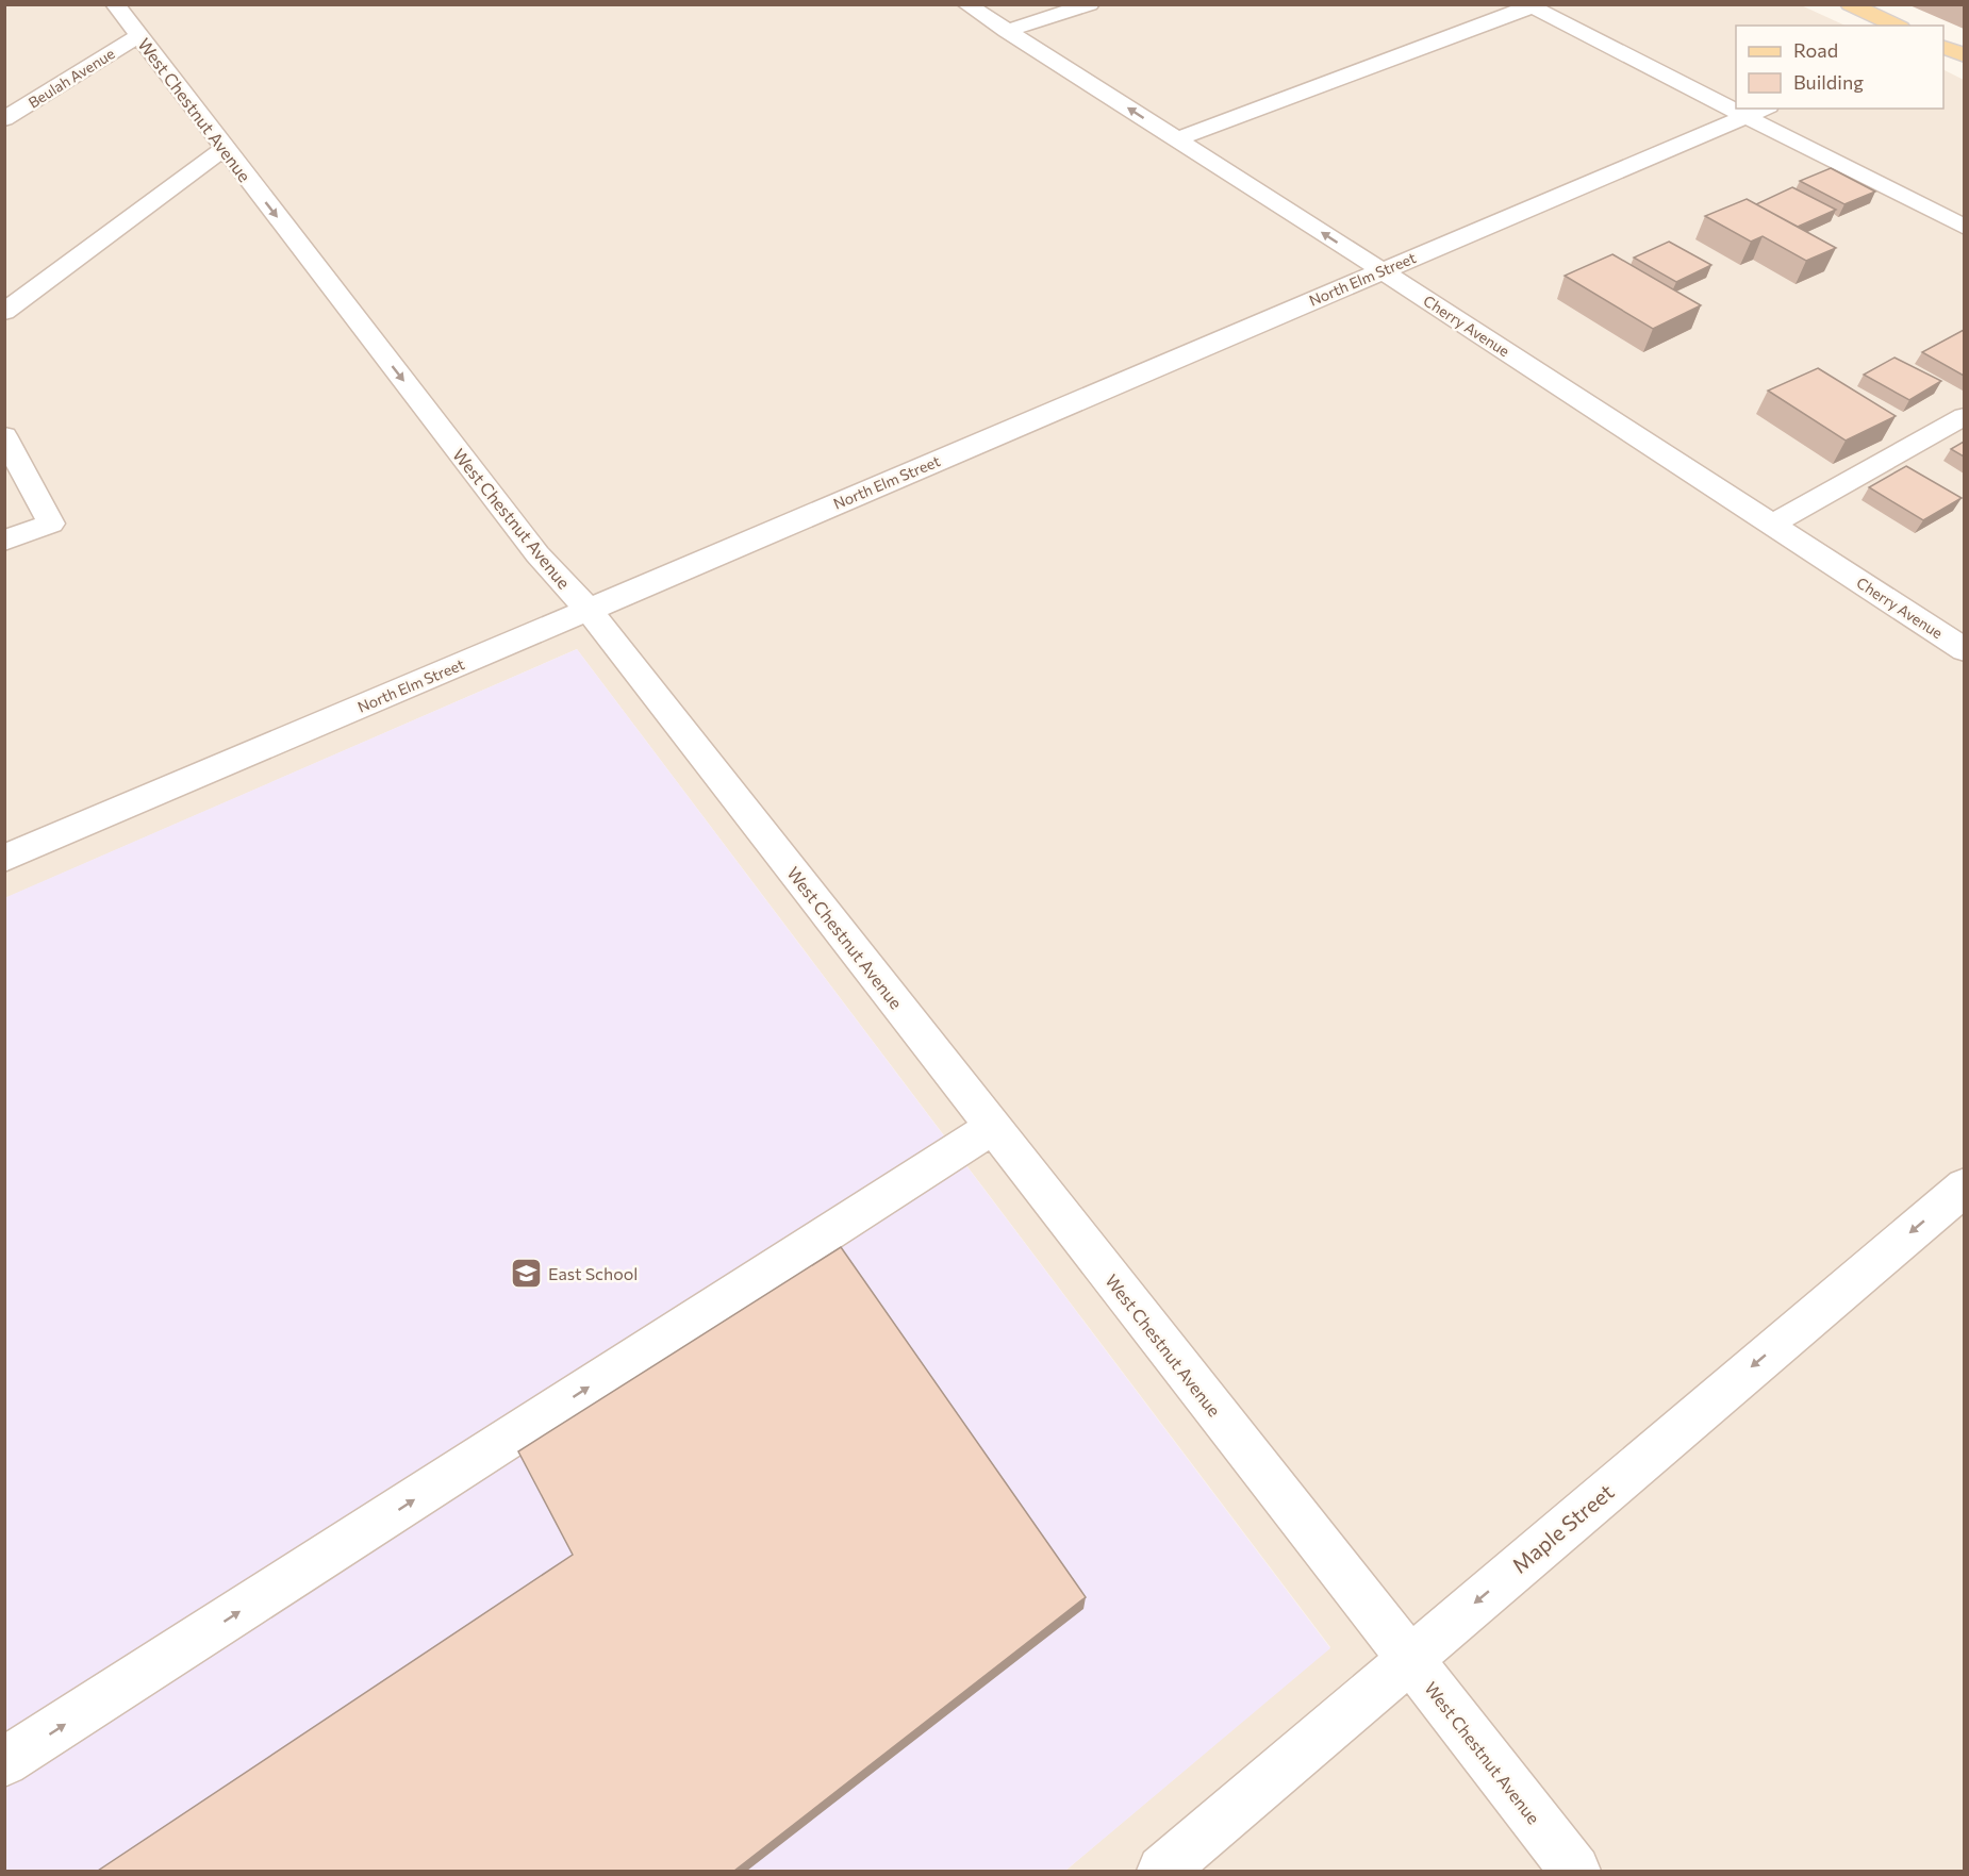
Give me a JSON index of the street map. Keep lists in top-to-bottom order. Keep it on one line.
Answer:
{"streets":{"street":["Beulah Avenue","West Chestnut Avenue","North Elm Street","Cherry Avenue","Maple Street"]},"crossings":[["Beulah Avenue","West Chestnut Avenue"],["West Chestnut Avenue","North Elm Street"],["West Chestnut Avenue","Maple Street"],["North Elm Street","Cherry Avenue"]],"one_way":["Cherry Avenue","Maple Street"],"places":{"school or university":["East School"]},"legend":["Road","Building"]}
